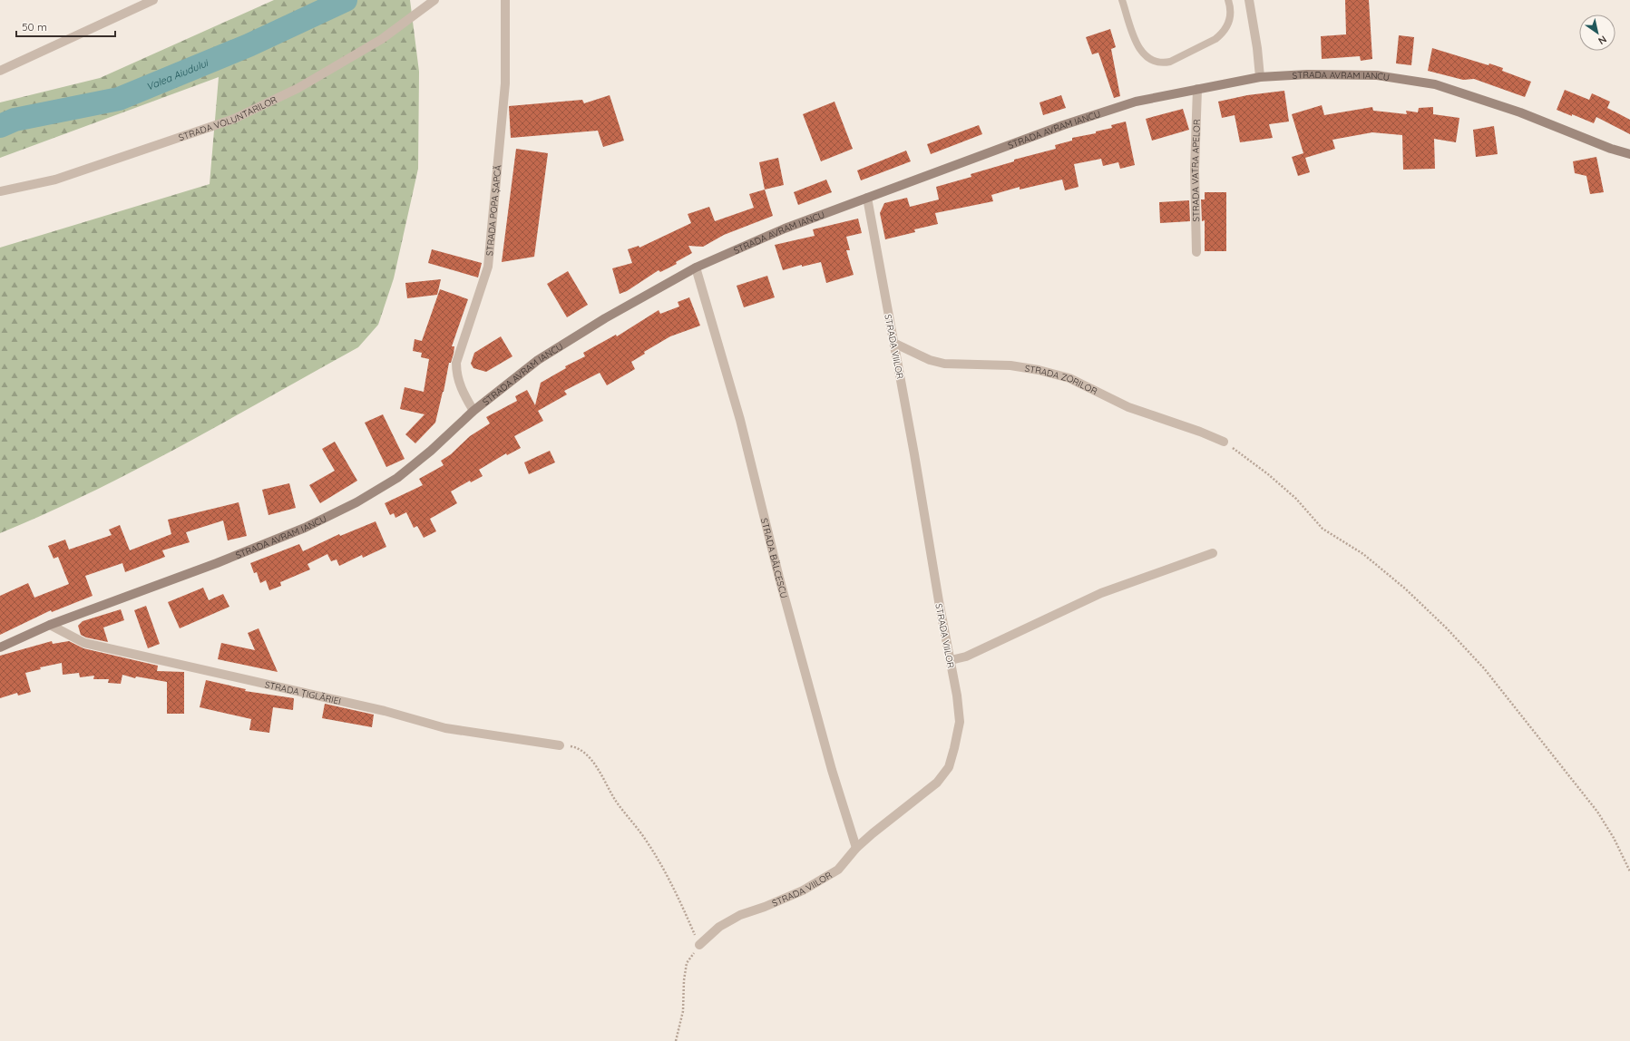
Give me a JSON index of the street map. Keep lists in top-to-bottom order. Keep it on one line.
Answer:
{"streets":{"main road":["STRADA AVRAM IANCU"],"street":["STRADA VOLUNTARILOR","STRADA VATRA APELOR","STRADA POPA ȘAPCĂ","STRADA VIILOR","STRADA ZORILOR","STRADA BĂLCESCU","STRADA ȚIGLĂRIEI"]},"crossings":[["STRADA AVRAM IANCU","STRADA VATRA APELOR"],["STRADA AVRAM IANCU","STRADA POPA ȘAPCĂ"],["STRADA AVRAM IANCU","STRADA VIILOR"],["STRADA AVRAM IANCU","STRADA BĂLCESCU"],["STRADA AVRAM IANCU","STRADA ȚIGLĂRIEI"],["STRADA VIILOR","STRADA ZORILOR"],["STRADA VIILOR","STRADA BĂLCESCU"]],"water":["Valea Aiudului"],"scale_bar":"50 m","north":"bottom right"}
